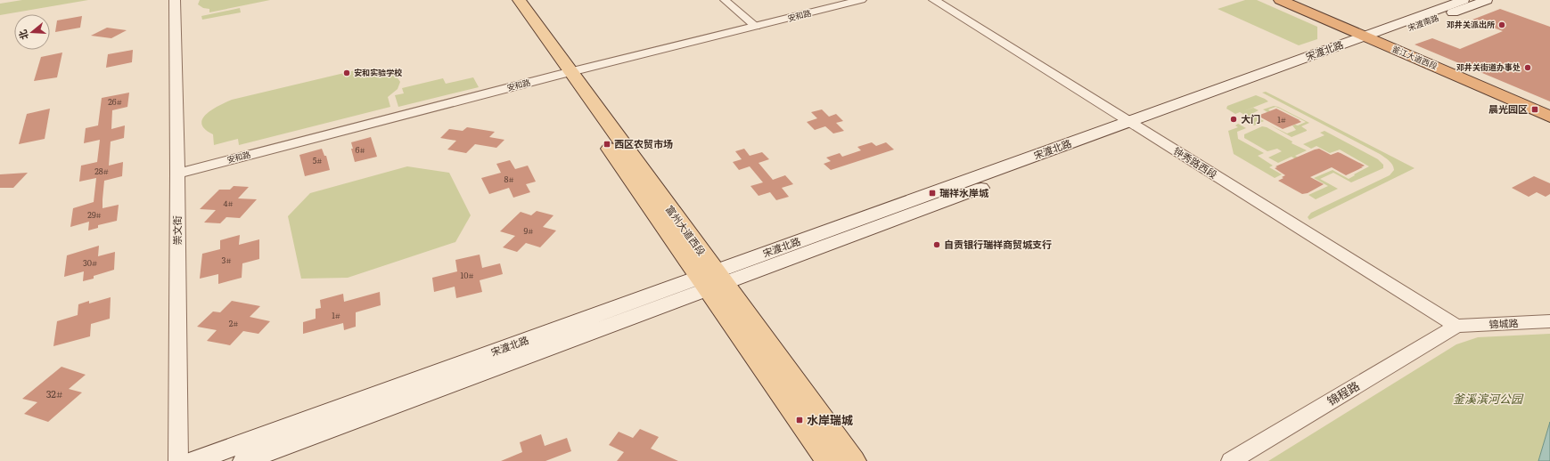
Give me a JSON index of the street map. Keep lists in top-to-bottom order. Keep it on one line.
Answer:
{"streets":{"highway":["釜江大道西段"],"main road":["宋渡南路","宋渡北路","富州大道西段"],"street":["安和路","钟秀路西段","崇文街","锦城路","锦程路"]},"crossings":[["安和路","崇文街"],["安和路","富州大道西段"],["宋渡南路","宋渡北路"],["宋渡南路","釜江大道西段"],["宋渡北路","釜江大道西段"],["宋渡北路","钟秀路西段"],["宋渡北路","富州大道西段"],["钟秀路西段","锦城路"],["钟秀路西段","锦程路"],["锦城路","锦程路"]],"parks":["釜溪滨河公园"],"places":{"other":["邓井关派出所","邓井关街道办事处","安和实验学校","大门","自贡银行瑞祥商贸城支行"],"transit":["晨光园区","西区农贸市场","瑞祥水岸城","水岸瑞城"]},"house_numbers":["26#","1#","6#","5#","28#","8#","4#","29#","9#","3#","30#","10#","1#","2#","32#"],"north":"left"}
